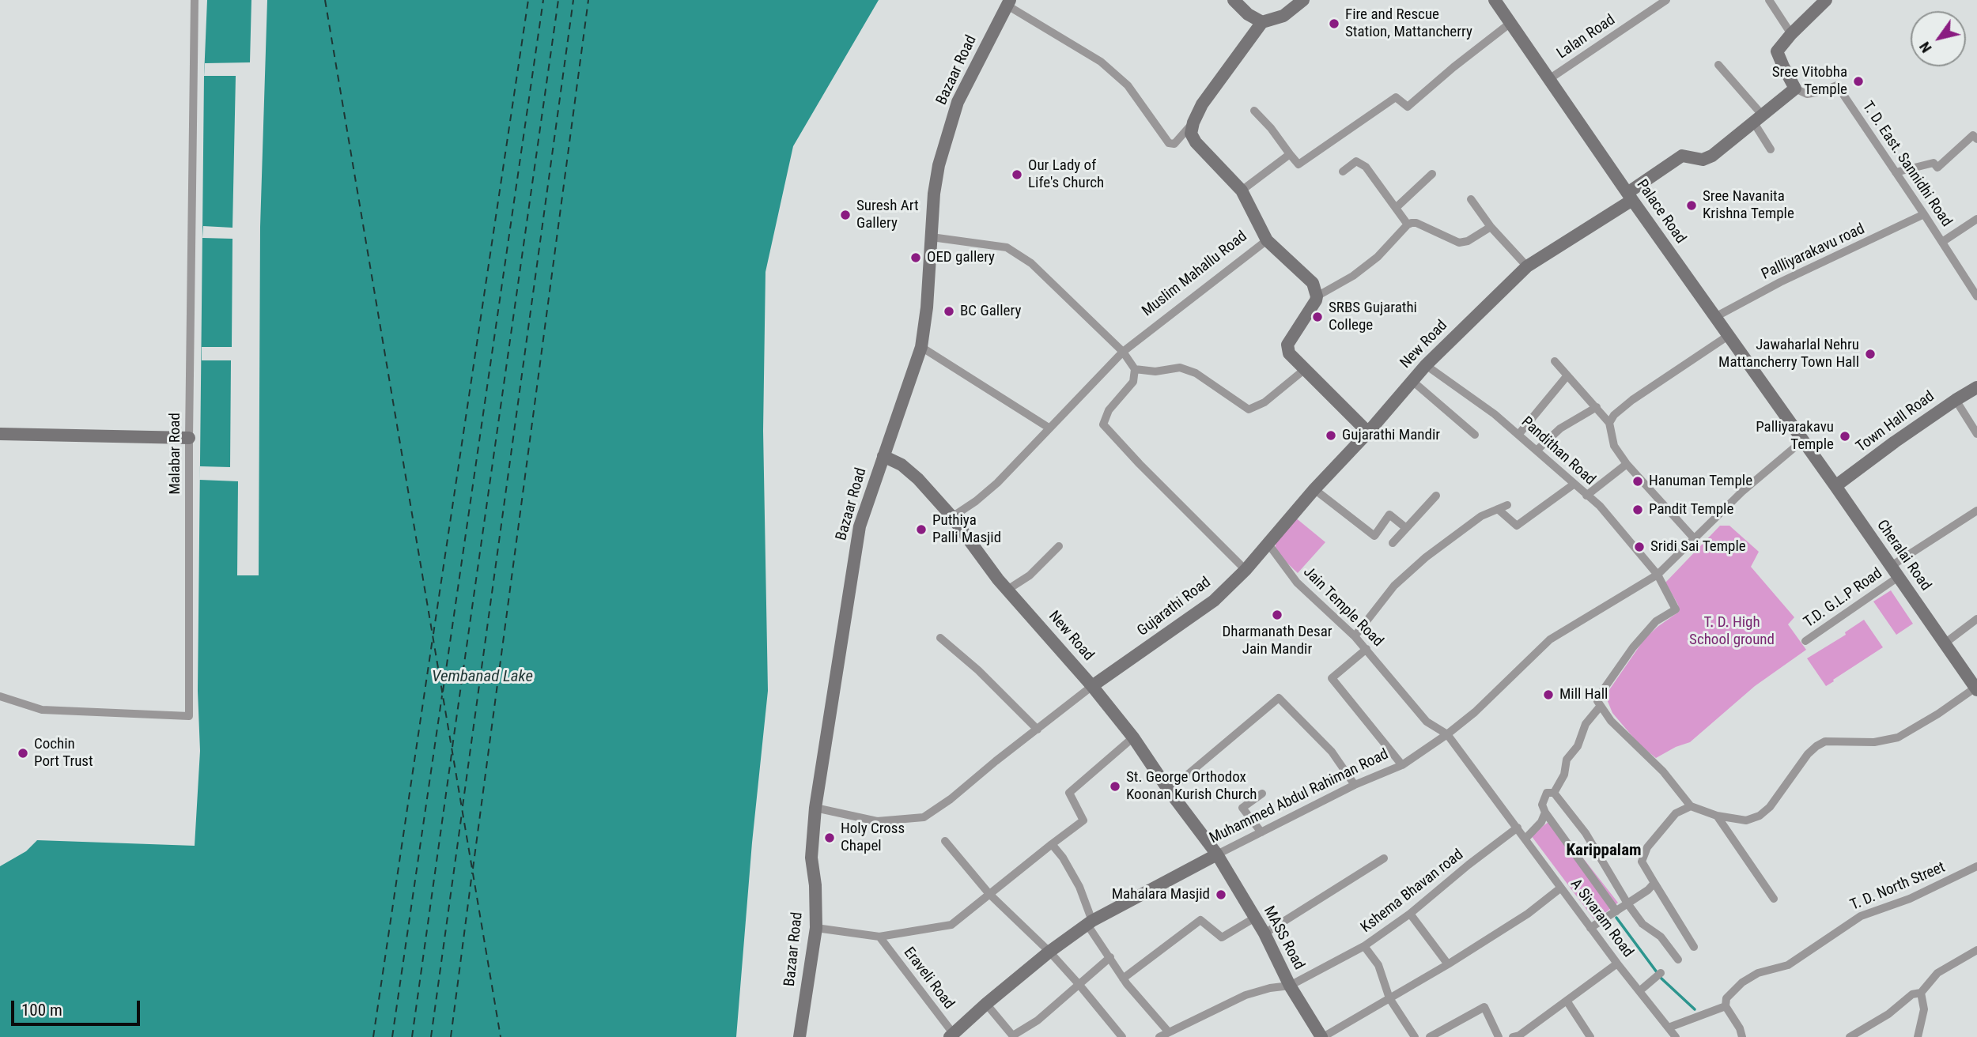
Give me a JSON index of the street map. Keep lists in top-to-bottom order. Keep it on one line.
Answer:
{"streets":{"street":["Lalan Road","Bazaar Road","T. D. East. Sannidhi Road","Palace Road","Pallliyarakavu road","Muslim Mahallu Road","New Road","Town Hall Road","Pandithan Road","Malabar Road","Cheralai Road","T.D. G.L.P Road","Gujarathi Road","Jain Temple Road","Muhammed Abdul Rahiman Road","T. D. North Street","Kshema Bhavan road","A Sivaram Road","MASS Road","Eraveli Road"]},"crossings":[["Lalan Road","Palace Road"],["Bazaar Road","New Road"],["T. D. East. Sannidhi Road","Pallliyarakavu road"],["T. D. East. Sannidhi Road","New Road"],["Palace Road","Pallliyarakavu road"],["Palace Road","New Road"],["Palace Road","Cheralai Road"],["Palace Road","Muhammed Abdul Rahiman Road"],["Muslim Mahallu Road","New Road"],["New Road","Pandithan Road"],["New Road","Gujarathi Road"],["New Road","Jain Temple Road"],["New Road","Muhammed Abdul Rahiman Road"],["New Road","MASS Road"],["Town Hall Road","Cheralai Road"],["Pandithan Road","Muhammed Abdul Rahiman Road"],["Cheralai Road","T.D. G.L.P Road"],["Cheralai Road","Muhammed Abdul Rahiman Road"],["Gujarathi Road","Jain Temple Road"],["Jain Temple Road","Muhammed Abdul Rahiman Road"],["Jain Temple Road","A Sivaram Road"],["Muhammed Abdul Rahiman Road","A Sivaram Road"],["Muhammed Abdul Rahiman Road","MASS Road"],["Muhammed Abdul Rahiman Road","Eraveli Road"],["Kshema Bhavan road","A Sivaram Road"],["Kshema Bhavan road","MASS Road"]],"districts":["Karippalam"],"water":["Vembanad Lake"],"parks":["T. D. High School ground"],"places":["Fire and Rescue Station, Mattancherry","Sree Vitobha Temple","Our Lady of Life's Church","Sree Navanita Krishna Temple","Suresh Art Gallery","OED gallery","BC Gallery","SRBS Gujarathi College","Jawaharlal Nehru Mattancherry Town Hall","Gujarathi Mandir","Palliyarakavu Temple","Hanuman Temple","Pandit Temple","Puthiya Palli Masjid","Sridi Sai Temple","Dharmanath Desar Jain Mandir","Mill Hall","Cochin Port Trust","St. George Orthodox Koonan Kurish Church","Holy Cross Chapel","Mahalara Masjid"],"scale_bar":"100 m","north":"bottom left"}
